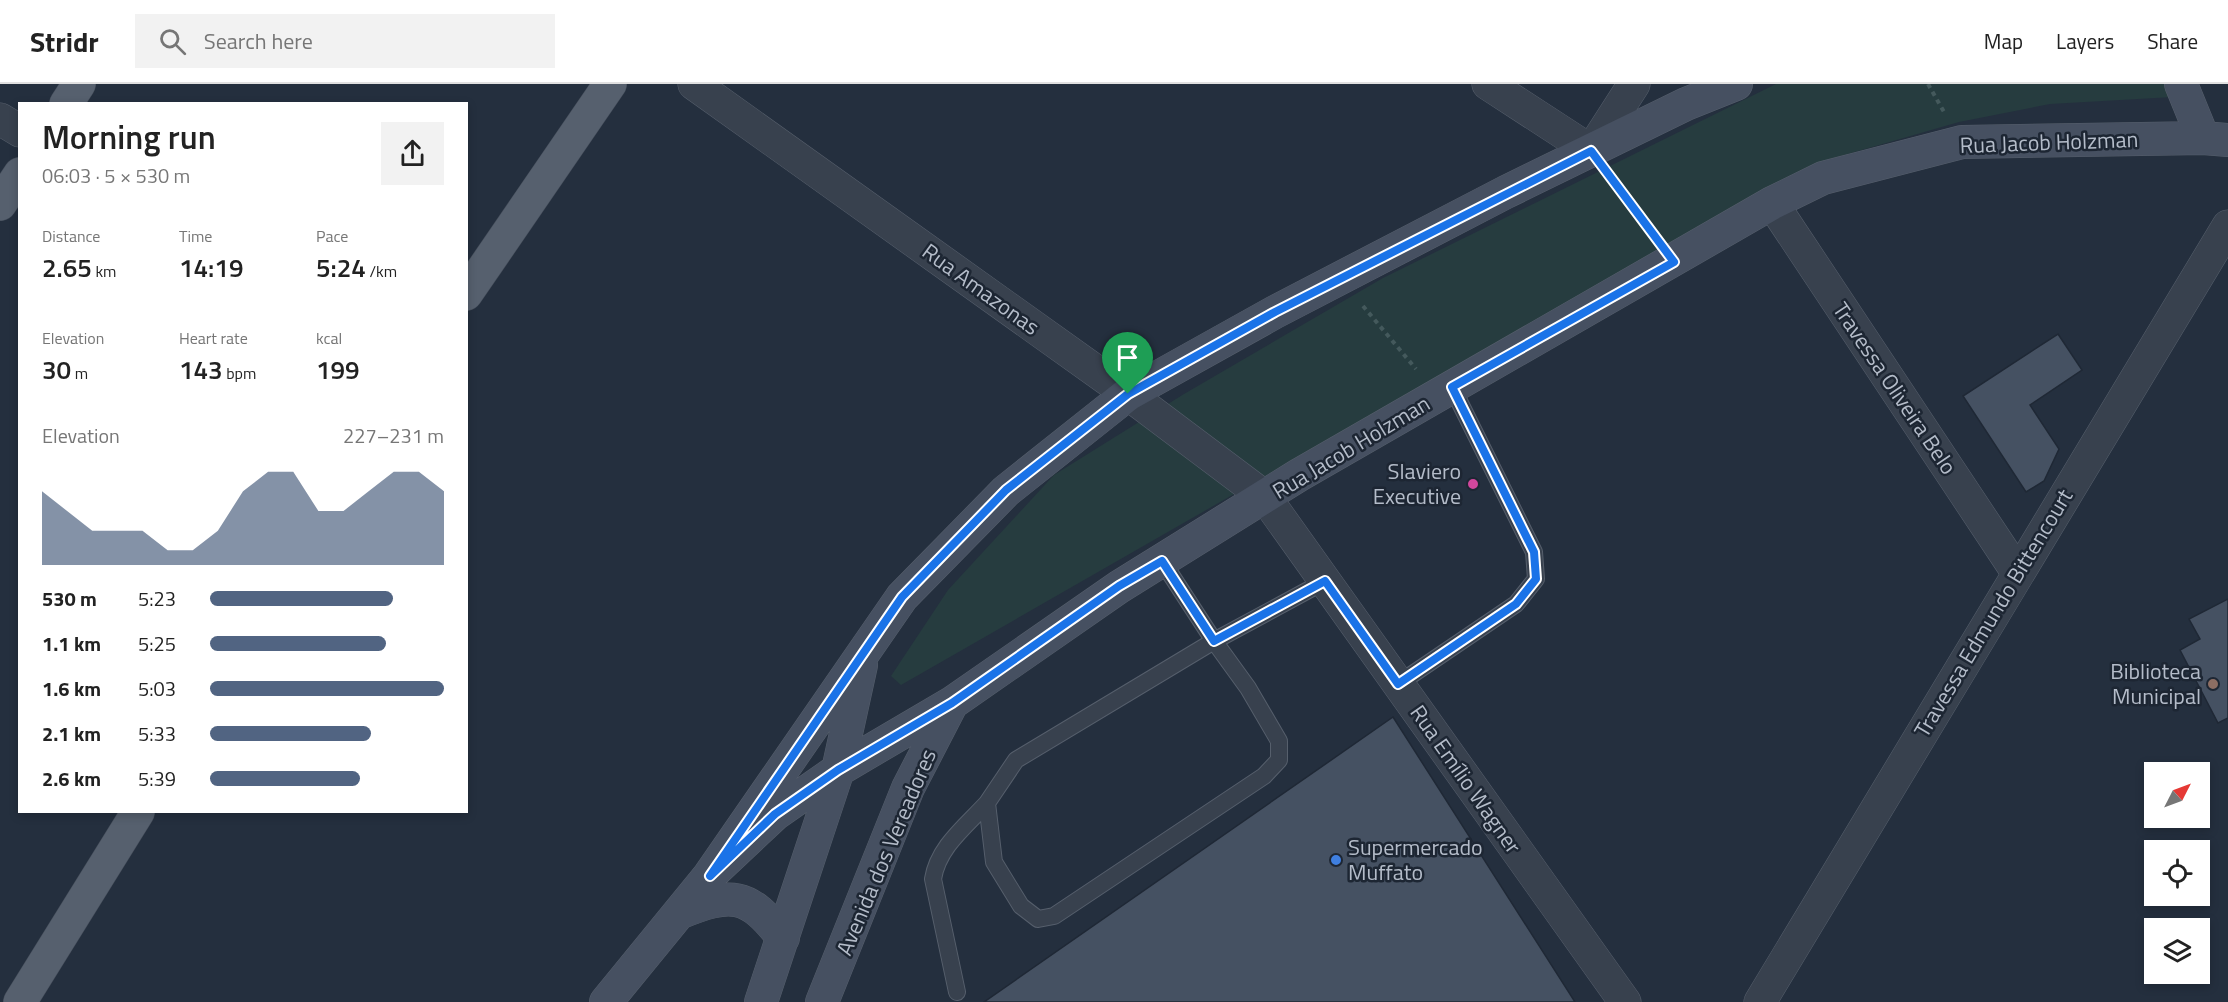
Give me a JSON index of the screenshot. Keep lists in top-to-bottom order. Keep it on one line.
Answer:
{"streets":{"main road":["Rua Jacob Holzman","Avenida dos Vereadores"],"street":["Rua Amazonas","Travessa Oliveira Belo","Travessa Edmundo Bittencourt","Rua Emílio Wagner"]},"crossings":[["Rua Jacob Holzman","Rua Amazonas"],["Rua Jacob Holzman","Travessa Oliveira Belo"],["Rua Jacob Holzman","Rua Emílio Wagner"],["Rua Jacob Holzman","Avenida dos Vereadores"],["Rua Amazonas","Rua Emílio Wagner"],["Travessa Oliveira Belo","Travessa Edmundo Bittencourt"]],"places":["Slaviero Executive","Biblioteca Municipal","Supermercado Muffato"],"north":"top right","page":{"header":"Stridr","search":"Search here","nav":["Map","Layers","Share"],"heading":["Morning run","06:03 · 5 × 530 m"],"stats":[["Distance","2.65 km"],["Time","14:19"],["Pace","5:24 /km"],["Elevation","30 m"],["Heart rate","143 bpm"],["kcal","199"]],"chart":["Elevation","227–231 m"],"list":[{"name":"530 m","note":"5:23"},{"name":"1.1 km","note":"5:25"},{"name":"1.6 km","note":"5:03"},{"name":"2.1 km","note":"5:33"},{"name":"2.6 km","note":"5:39"}]}}
